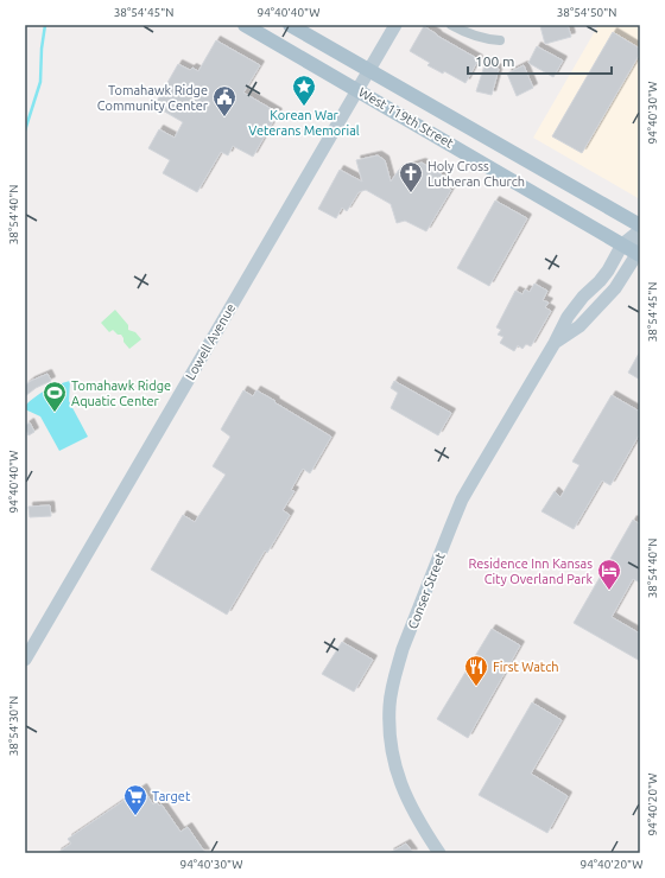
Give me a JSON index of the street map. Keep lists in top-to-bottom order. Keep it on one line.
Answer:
{"streets":{"main road":["West 119th Street"],"street":["Lowell Avenue","Conser Street"]},"crossings":[["West 119th Street","Lowell Avenue"],["West 119th Street","Conser Street"]],"places":{"place":["Korean War Veterans Memorial"],"public building":["Tomahawk Ridge Community Center"],"church":["Holy Cross Lutheran Church"],"sports":["Tomahawk Ridge Aquatic Center"],"hotel":["Residence Inn Kansas City Overland Park"],"restaurant":["First Watch"],"supermarket":["Target"]},"scale_bar":"100 m","coordinates":["38°54'45\"N","94°40'40\"W","38°54'50\"N","94°40'30\"W","38°54'40\"N","38°54'30\"N","94°40'20\"W"]}
